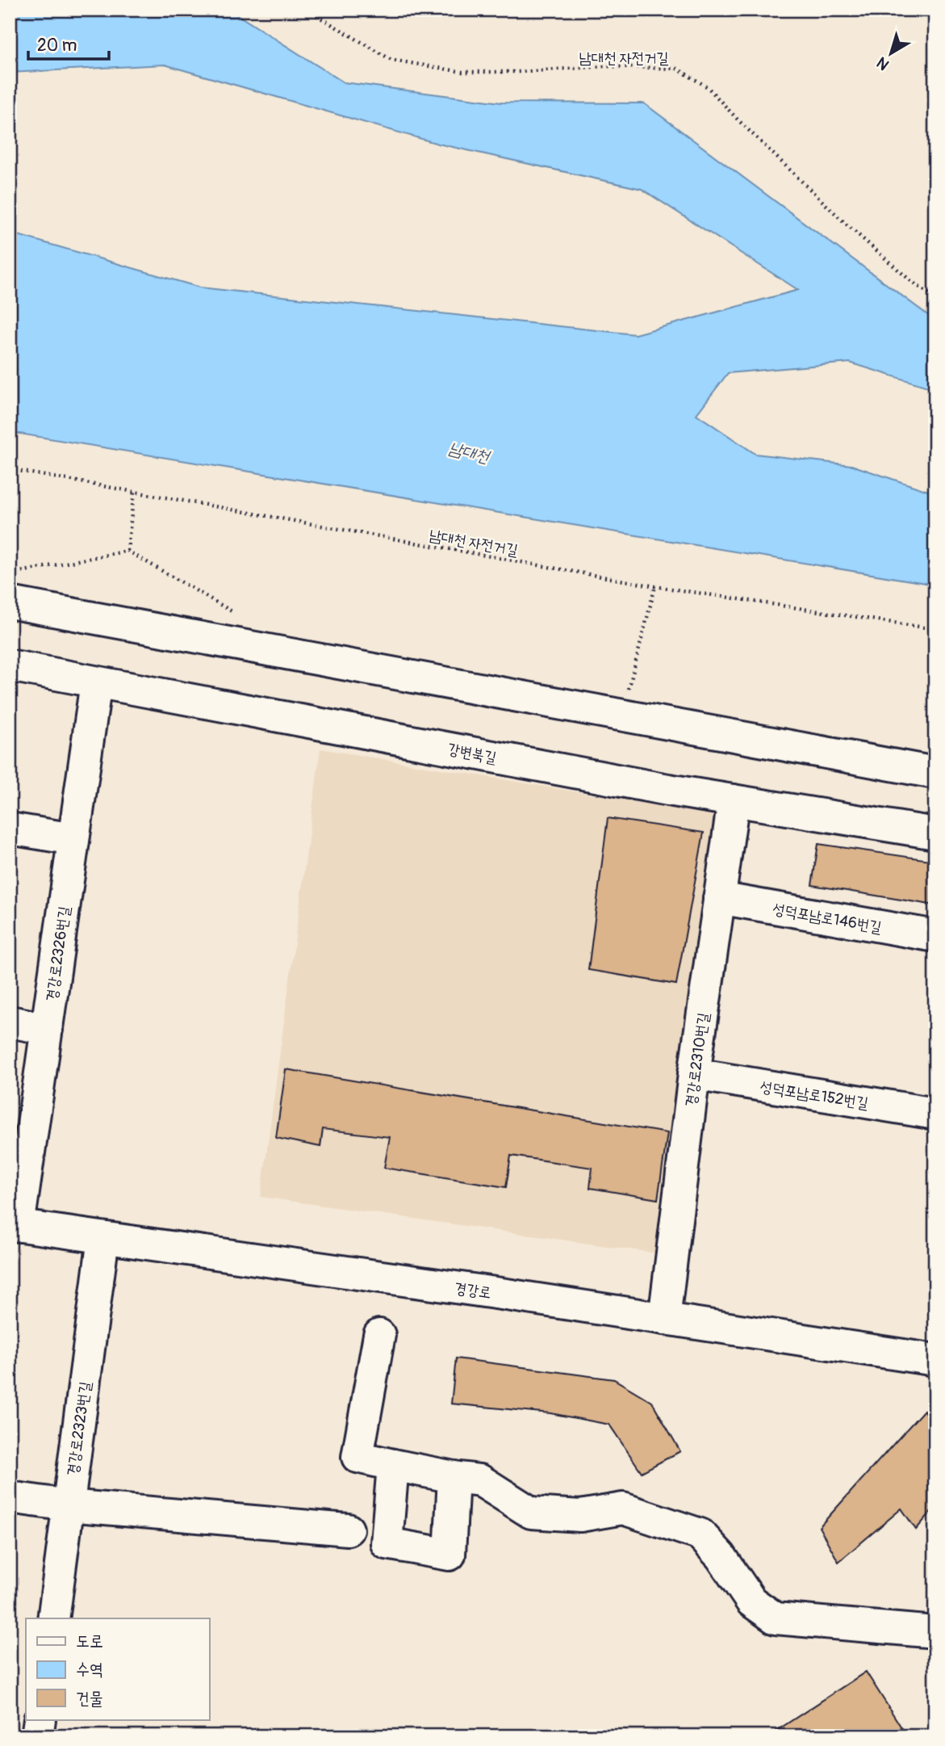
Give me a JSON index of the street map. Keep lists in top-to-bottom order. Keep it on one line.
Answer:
{"streets":{"street":["강변북길","성덕포남로146번길","경강로2326번길","경강로2310번길","성덕포남로152번길","경강로","경강로2323번길"],"path":["남대천 자전거길"]},"crossings":[["강변북길","경강로2326번길"],["강변북길","경강로2310번길"],["성덕포남로146번길","경강로2310번길"],["경강로2326번길","경강로"],["경강로2310번길","성덕포남로152번길"],["경강로2310번길","경강로"],["경강로","경강로2323번길"]],"water":["남대천"],"legend":["도로","수역","건물"],"scale_bar":"20 m","north":"bottom left"}
